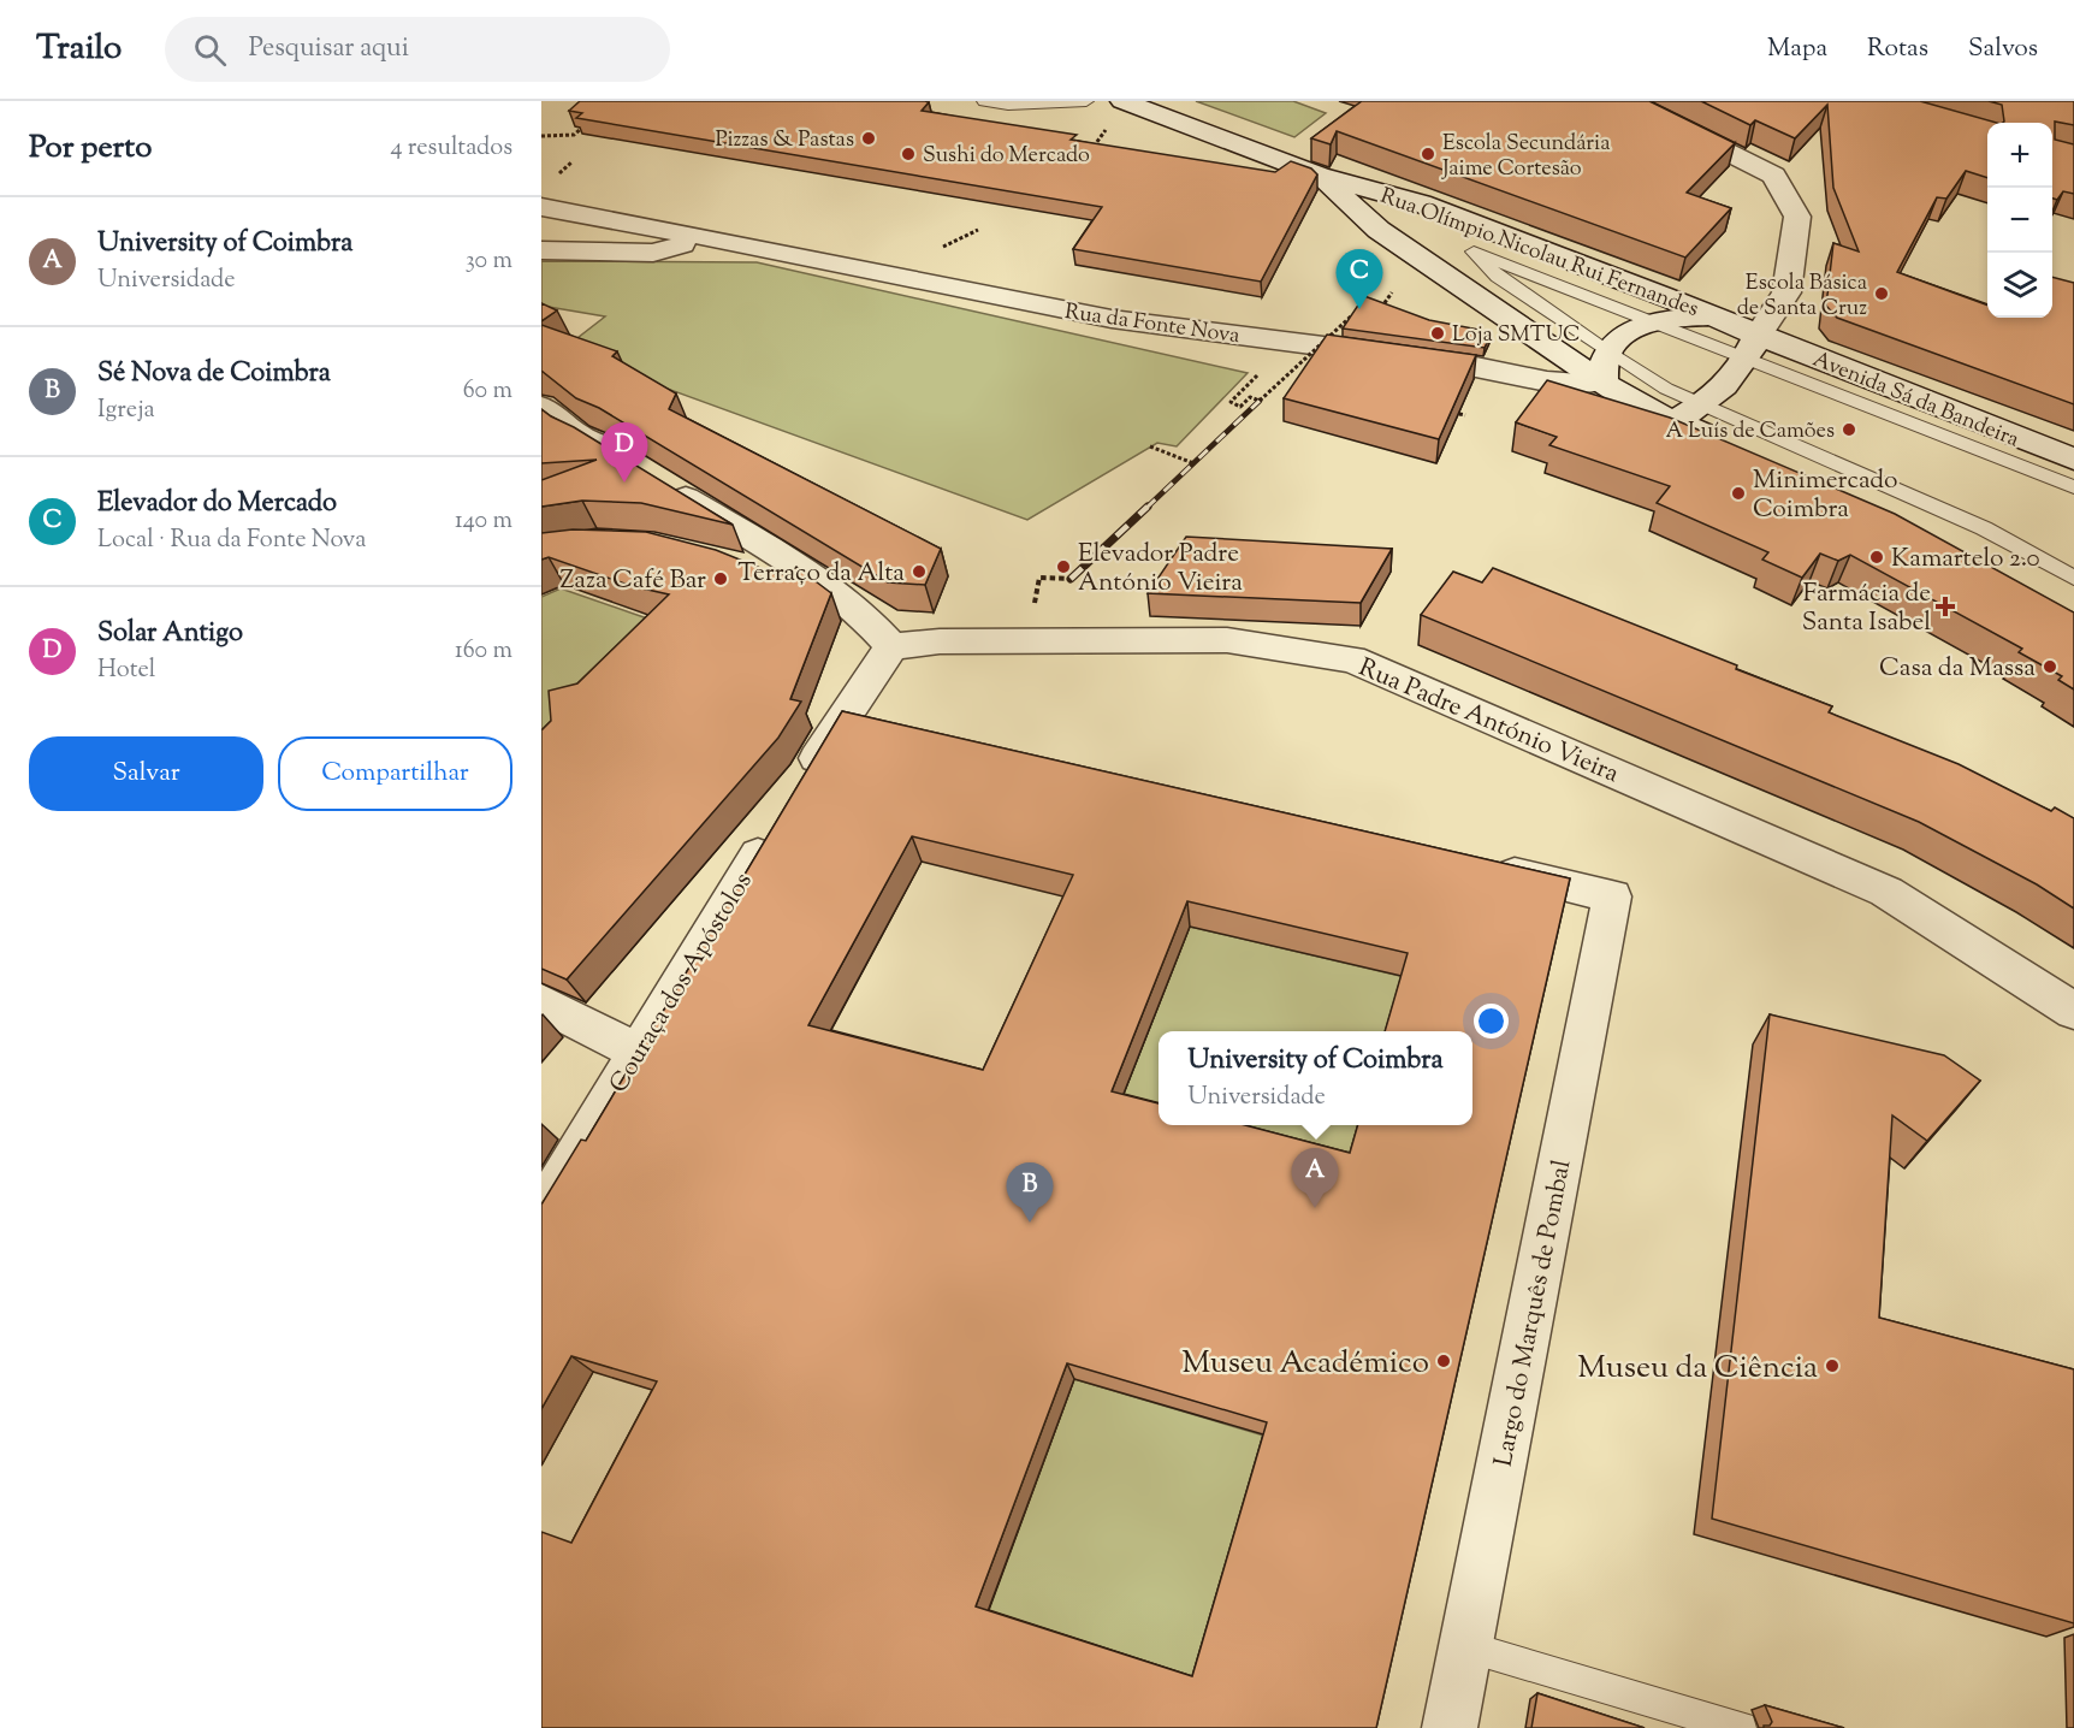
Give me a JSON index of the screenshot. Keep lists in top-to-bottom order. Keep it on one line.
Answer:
{"streets":{"street":["Rua Olímpio Nicolau Rui Fernandes","Rua da Fonte Nova","Avenida Sá da Bandeira","Rua Padre António Vieira","Couraça dos Apóstolos","Largo do Marquês de Pombal"]},"crossings":[["Rua Olímpio Nicolau Rui Fernandes","Rua da Fonte Nova"],["Rua Olímpio Nicolau Rui Fernandes","Avenida Sá da Bandeira"]],"places":{"other":["Pizzas & Pastas","Sushi do Mercado","Escola Secundária Jaime Cortesão","Escola Básica de Santa Cruz","Loja SMTUC","A Luís de Camões","Minimercado Coimbra","Kamartelo 2.0","Elevador Padre António Vieira","Terraço da Alta","Zaza Café Bar","Casa da Massa","Museu Académico","Museu da Ciência"],"health":["Farmácia de Santa Isabel"]},"page":{"header":"Trailo","search":"Pesquisar aqui","nav":["Mapa","Rotas","Salvos"],"heading":["Por perto","4 resultados"],"map_buttons":["+","−"],"list":[{"mark":"A","name":"University of Coimbra","note":"Universidade","value":"30 m"},{"mark":"B","name":"Sé Nova de Coimbra","note":"Igreja","value":"60 m"},{"mark":"C","name":"Elevador do Mercado","note":"Local · Rua da Fonte Nova","value":"140 m"},{"mark":"D","name":"Solar Antigo","note":"Hotel","value":"160 m"}],"pins":["C","D","A","B"],"buttons":["Salvar","Compartilhar"],"popup":["University of Coimbra","Universidade"]}}
